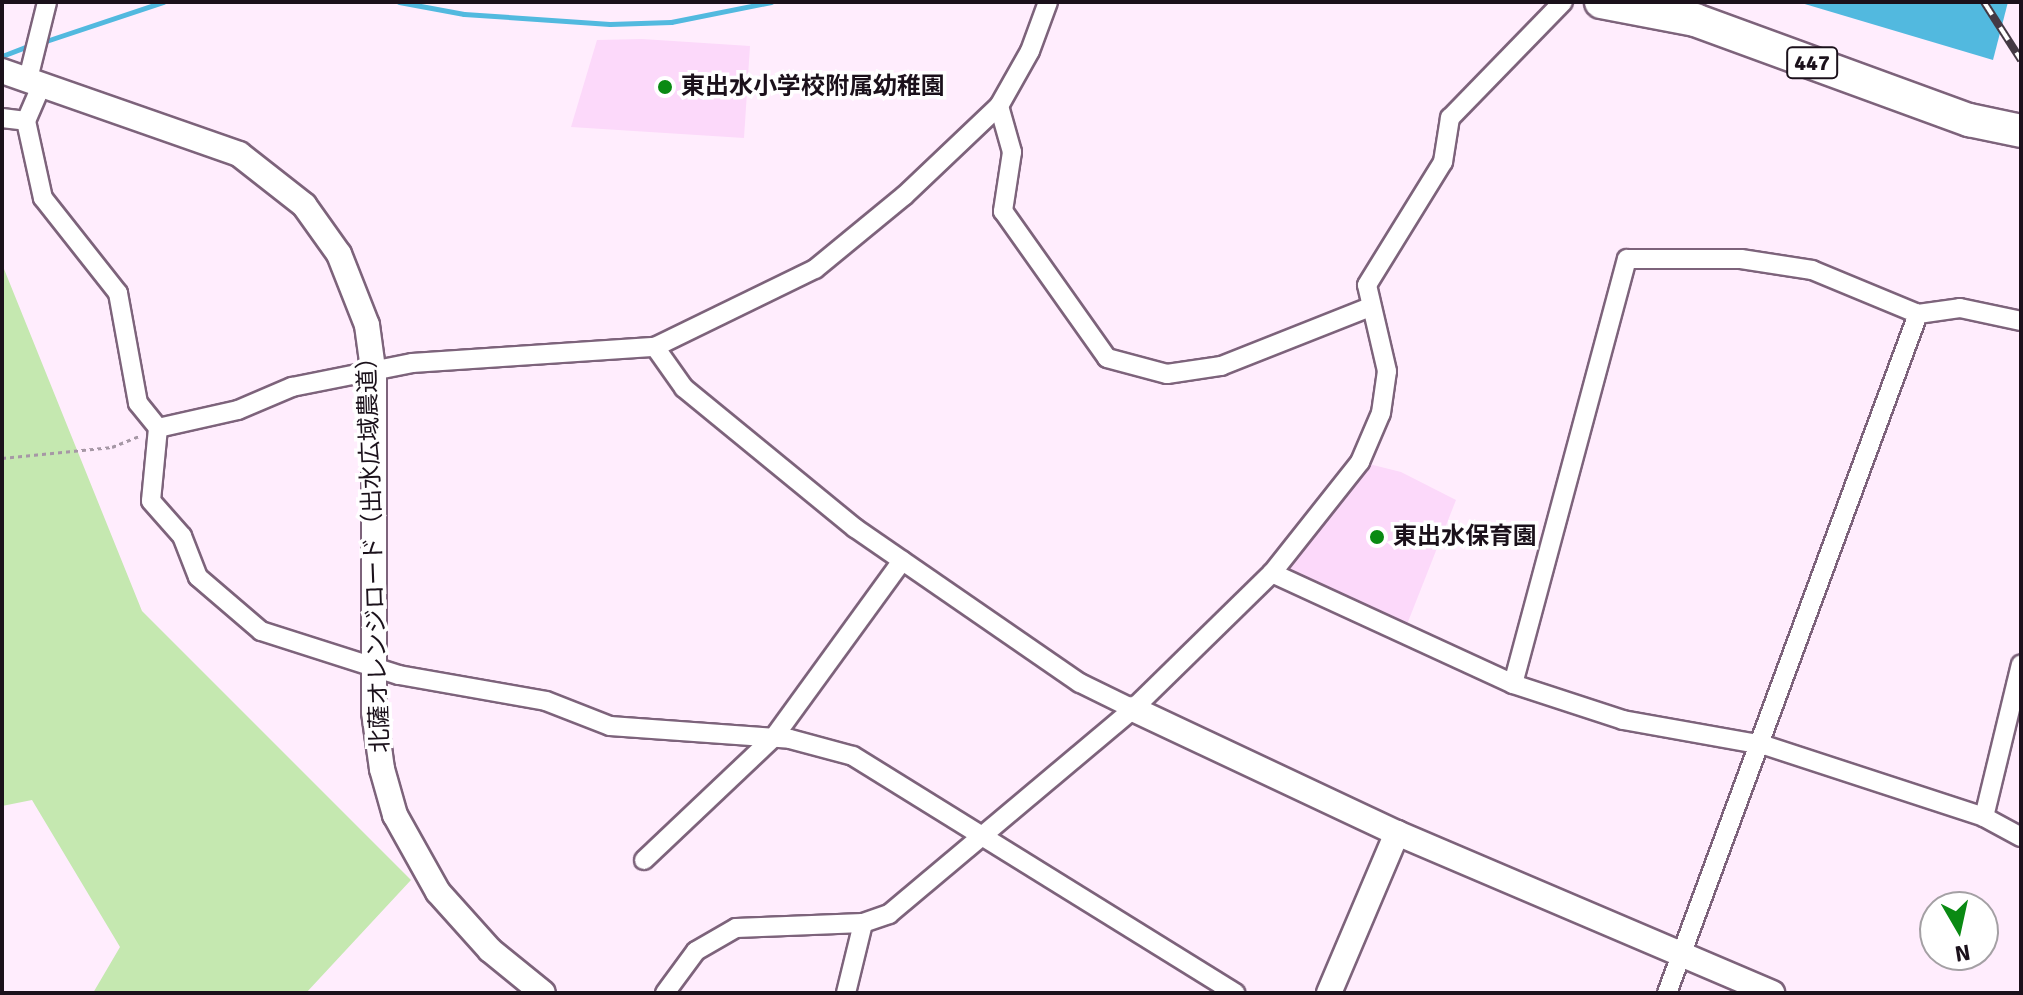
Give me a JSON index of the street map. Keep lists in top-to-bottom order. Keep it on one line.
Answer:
{"streets":{"highway":["447"],"street":["北薩オレンジロード（出水広域農道）"]},"places":["東出水小学校附属幼稚園","東出水保育園"],"north":"bottom"}
